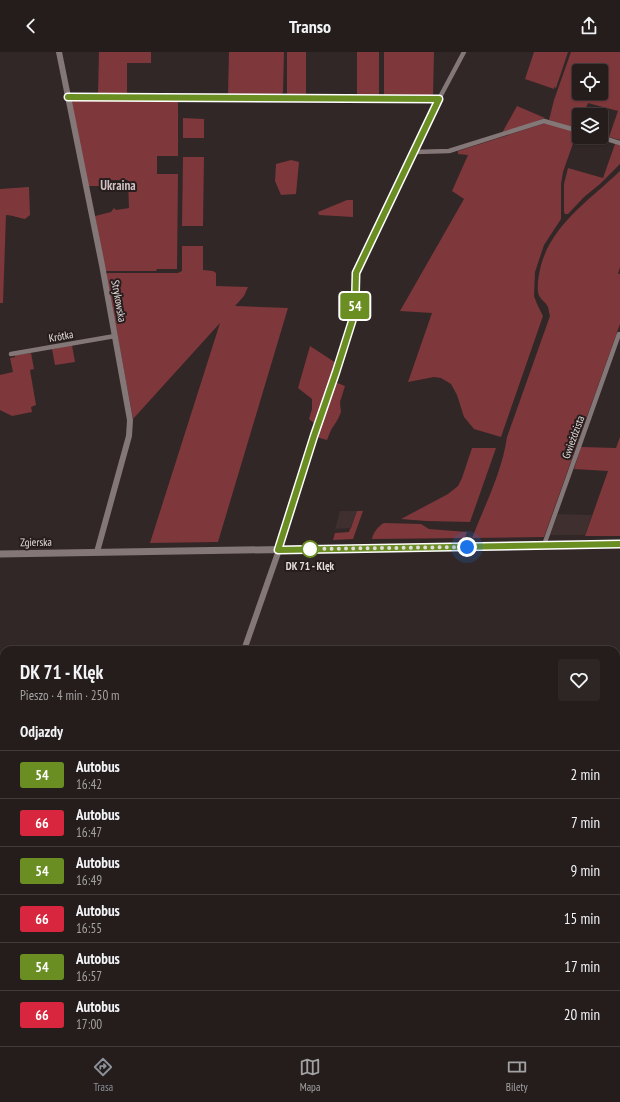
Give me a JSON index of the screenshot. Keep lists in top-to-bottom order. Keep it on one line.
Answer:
{"streets":{"main road":["Zgierska"],"street":["Strykowska","Krótka","Gwieździsta"]},"crossings":[["Strykowska","Krótka"],["Strykowska","Zgierska"],["Gwieździsta","Zgierska"]],"districts":["Ukraina"],"places":["DK 71 - Klęk"],"lines":["bus line 54"],"page":{"header":"Transo","on_map":"54","heading":[["DK 71 - Klęk","Pieszo · 4 min · 250 m"],"Odjazdy"],"list":[{"mark":"54","name":"Autobus","note":"16:42","value":"2 min"},{"mark":"66","name":"Autobus","note":"16:47","value":"7 min"},{"mark":"54","name":"Autobus","note":"16:49","value":"9 min"},{"mark":"66","name":"Autobus","note":"16:55","value":"15 min"},{"mark":"54","name":"Autobus","note":"16:57","value":"17 min"},{"mark":"66","name":"Autobus","note":"17:00","value":"20 min"}],"tabs":["Trasa","Mapa","Bilety"]}}
